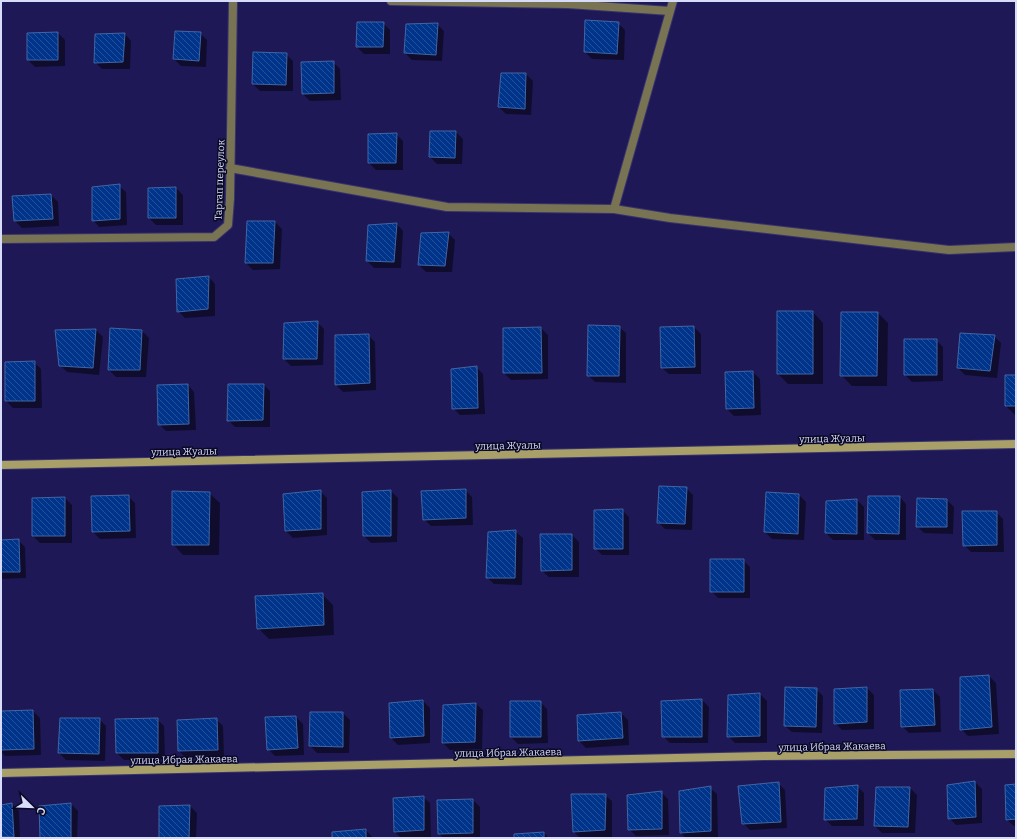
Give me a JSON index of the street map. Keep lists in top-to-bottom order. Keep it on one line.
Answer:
{"streets":{"street":["Таргап переулок","улица Жуалы","улица Ибрая Жакаева"]},"north":"bottom right"}
